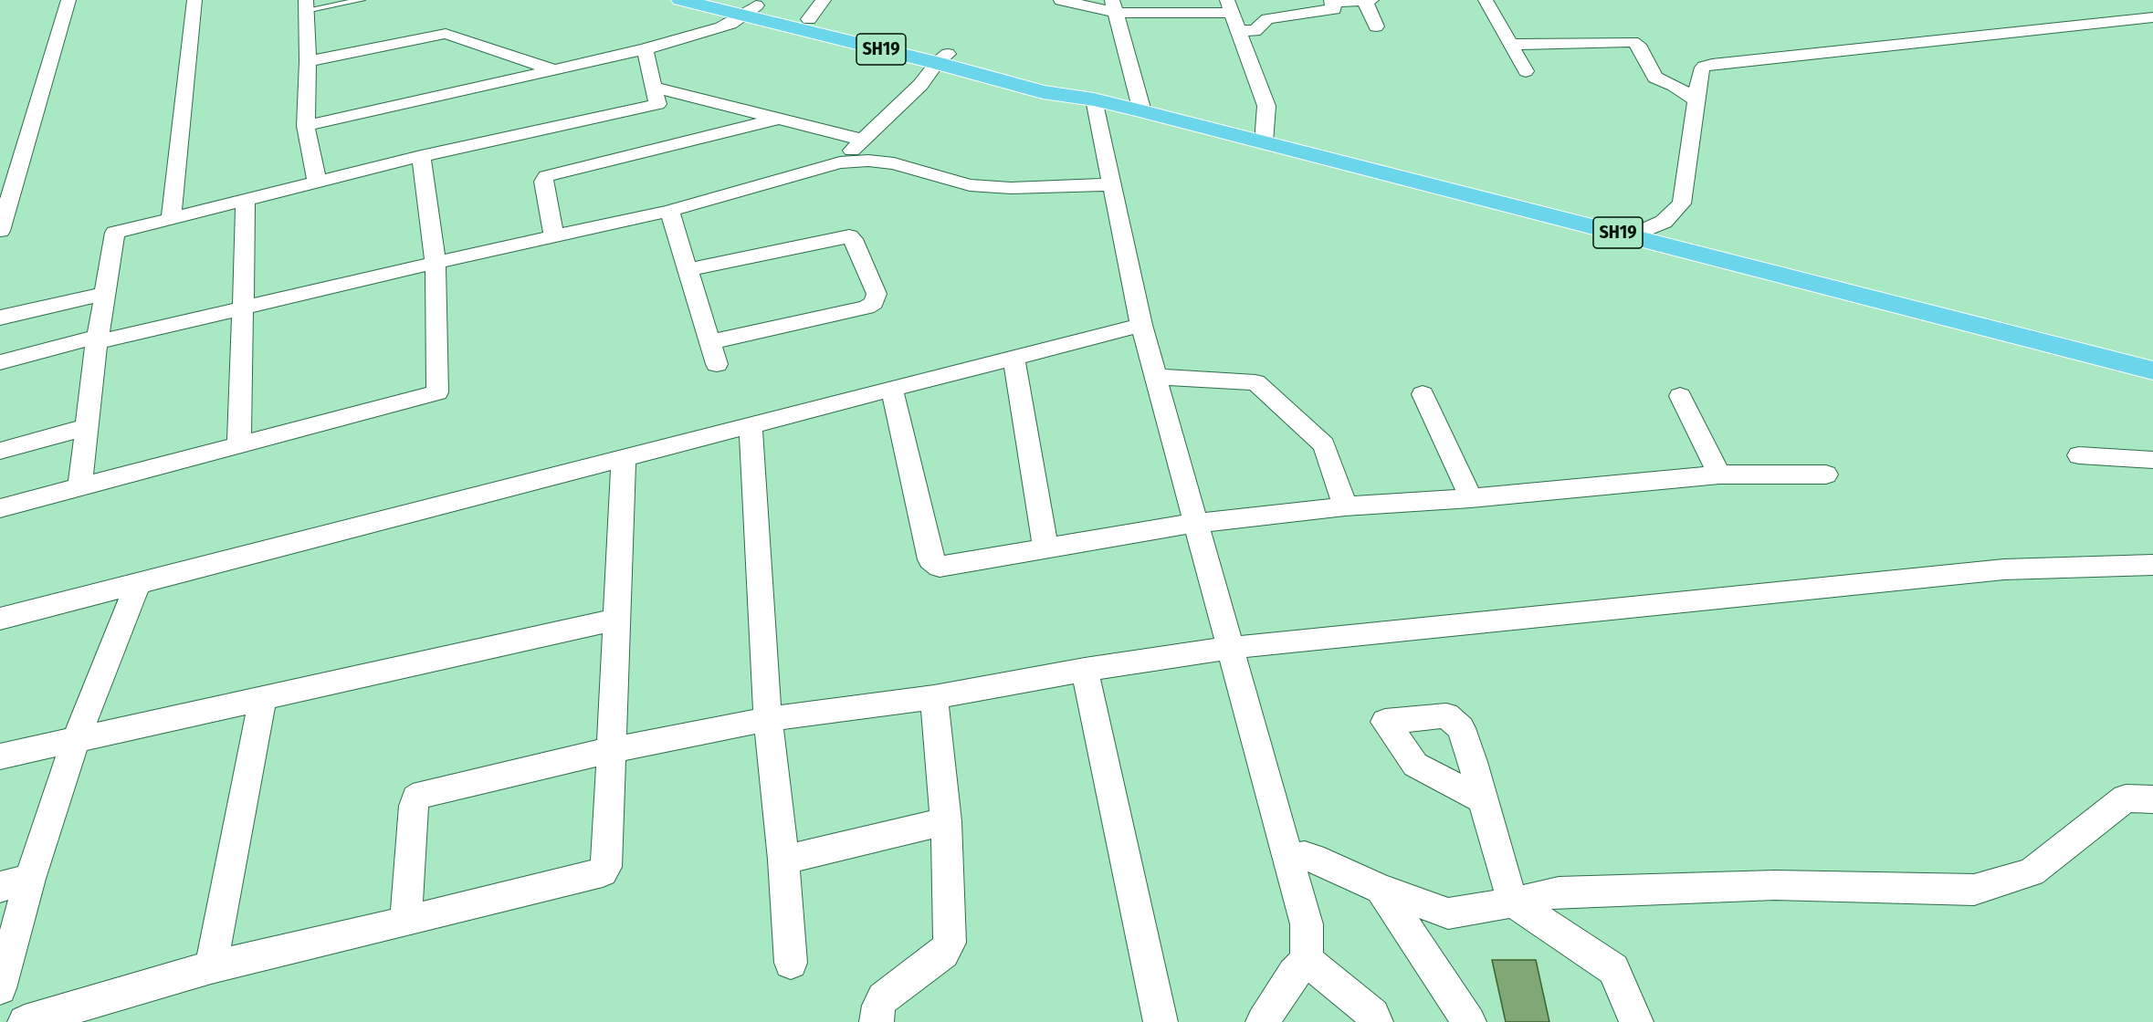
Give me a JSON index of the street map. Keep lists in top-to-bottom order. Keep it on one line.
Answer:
{"streets":{"main road":["SH19"]}}
